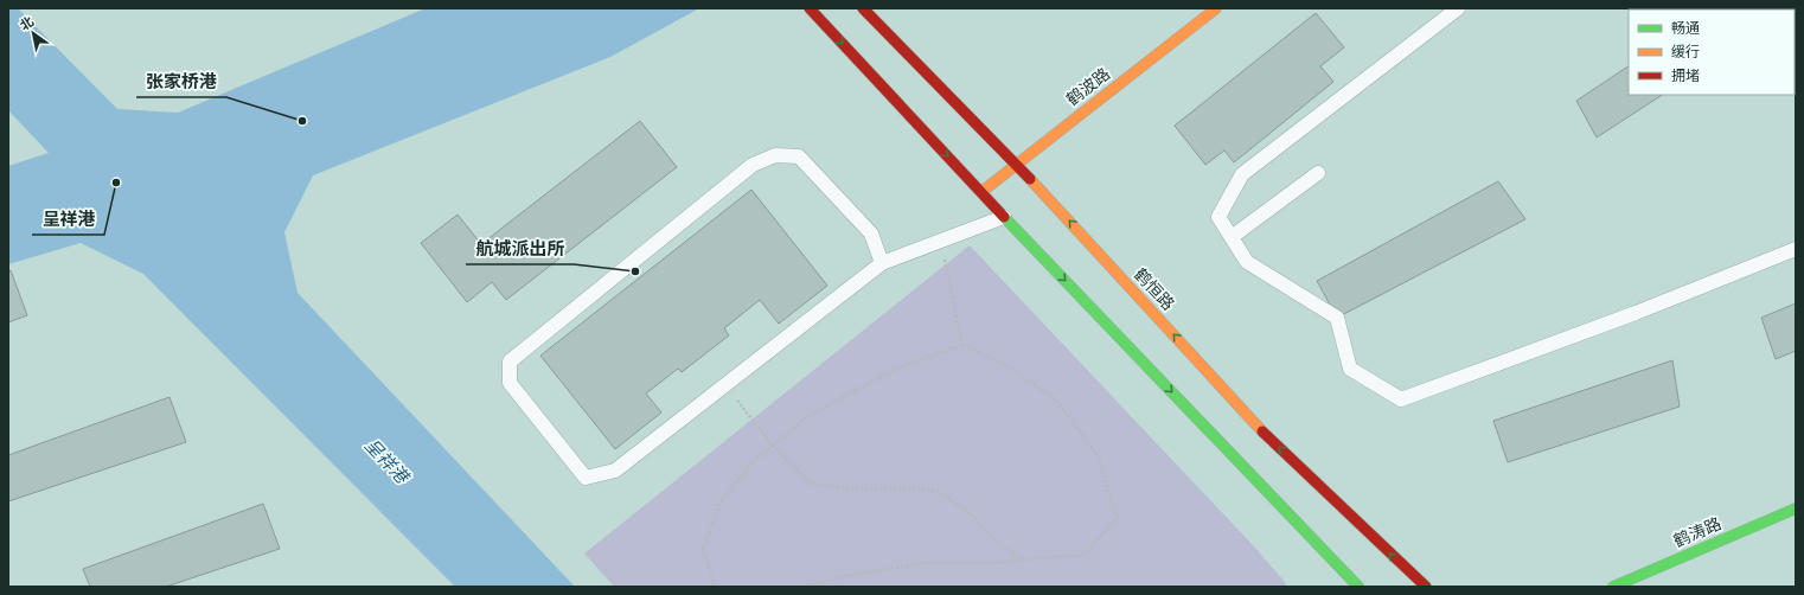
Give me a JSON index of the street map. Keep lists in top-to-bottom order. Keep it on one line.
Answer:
{"streets":{"street":["鹤波路","鹤恒路","鹤涛路"]},"crossings":[["鹤波路","鹤恒路"]],"water":["呈祥港"],"places":["张家桥港","呈祥港","航城派出所"],"legend":["畅通","缓行","拥堵"],"north":"top left"}
